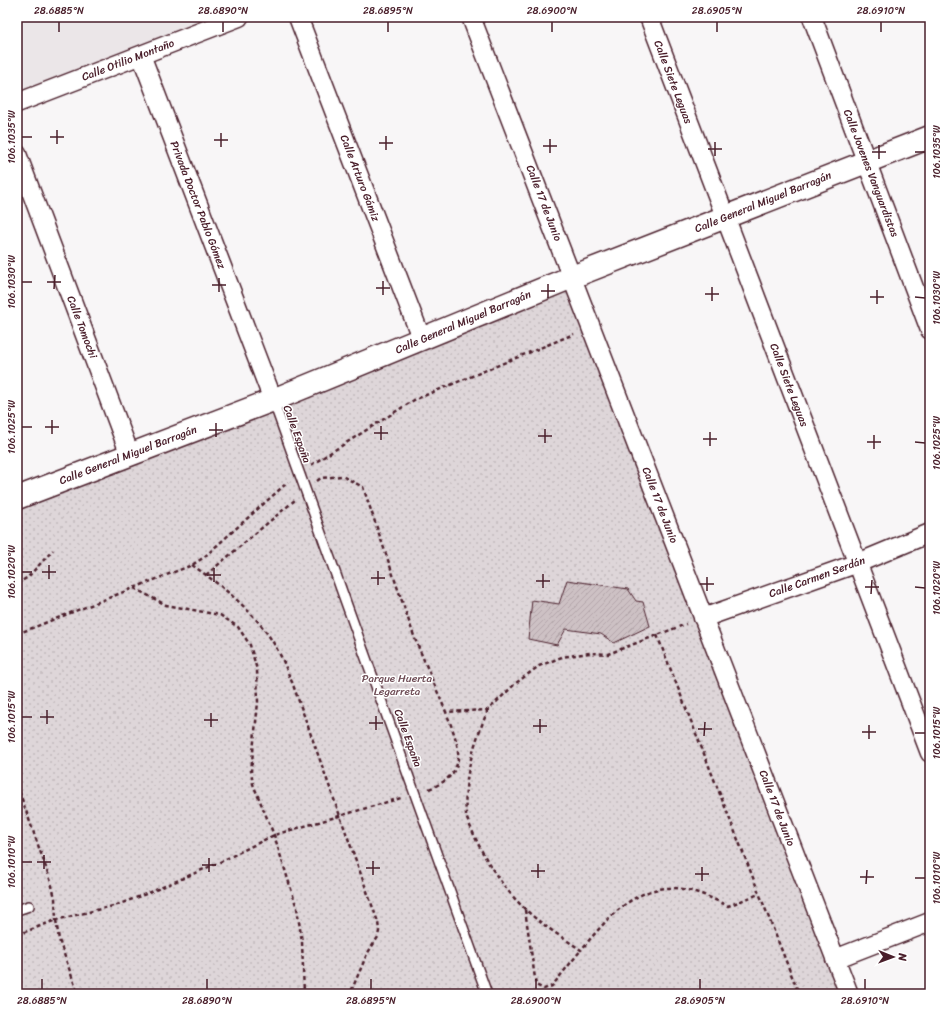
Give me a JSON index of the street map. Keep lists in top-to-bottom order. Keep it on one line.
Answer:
{"streets":{"main road":["Calle General Miguel Barragán"],"street":["Calle Otilio Montaño","Calle Siete Leguas","Calle Jovenes Vanguardistas","Calle Arturo Gámiz","Calle 17 de Junio","Privada Doctor Pablo Gómez","Calle Tomochi","Calle Carmen Serdán"],"lane":["Calle España"]},"crossings":[["Calle Otilio Montaño","Privada Doctor Pablo Gómez"],["Calle Siete Leguas","Calle General Miguel Barragán"],["Calle Siete Leguas","Calle Carmen Serdán"],["Calle Jovenes Vanguardistas","Calle General Miguel Barragán"],["Calle Arturo Gámiz","Calle General Miguel Barragán"],["Calle General Miguel Barragán","Calle 17 de Junio"],["Calle General Miguel Barragán","Privada Doctor Pablo Gómez"],["Calle General Miguel Barragán","Calle Tomochi"],["Calle General Miguel Barragán","Calle España"],["Calle 17 de Junio","Calle Carmen Serdán"],["Privada Doctor Pablo Gómez","Calle España"]],"parks":["Parque Huerta Legarreta"],"north":"right","coordinates":["28.6885°N","28.6890°N","28.6895°N","28.6900°N","28.6905°N","28.6910°N","106.1035°W","106.1030°W","106.1025°W","106.1020°W","106.1015°W","106.1010°W"]}
